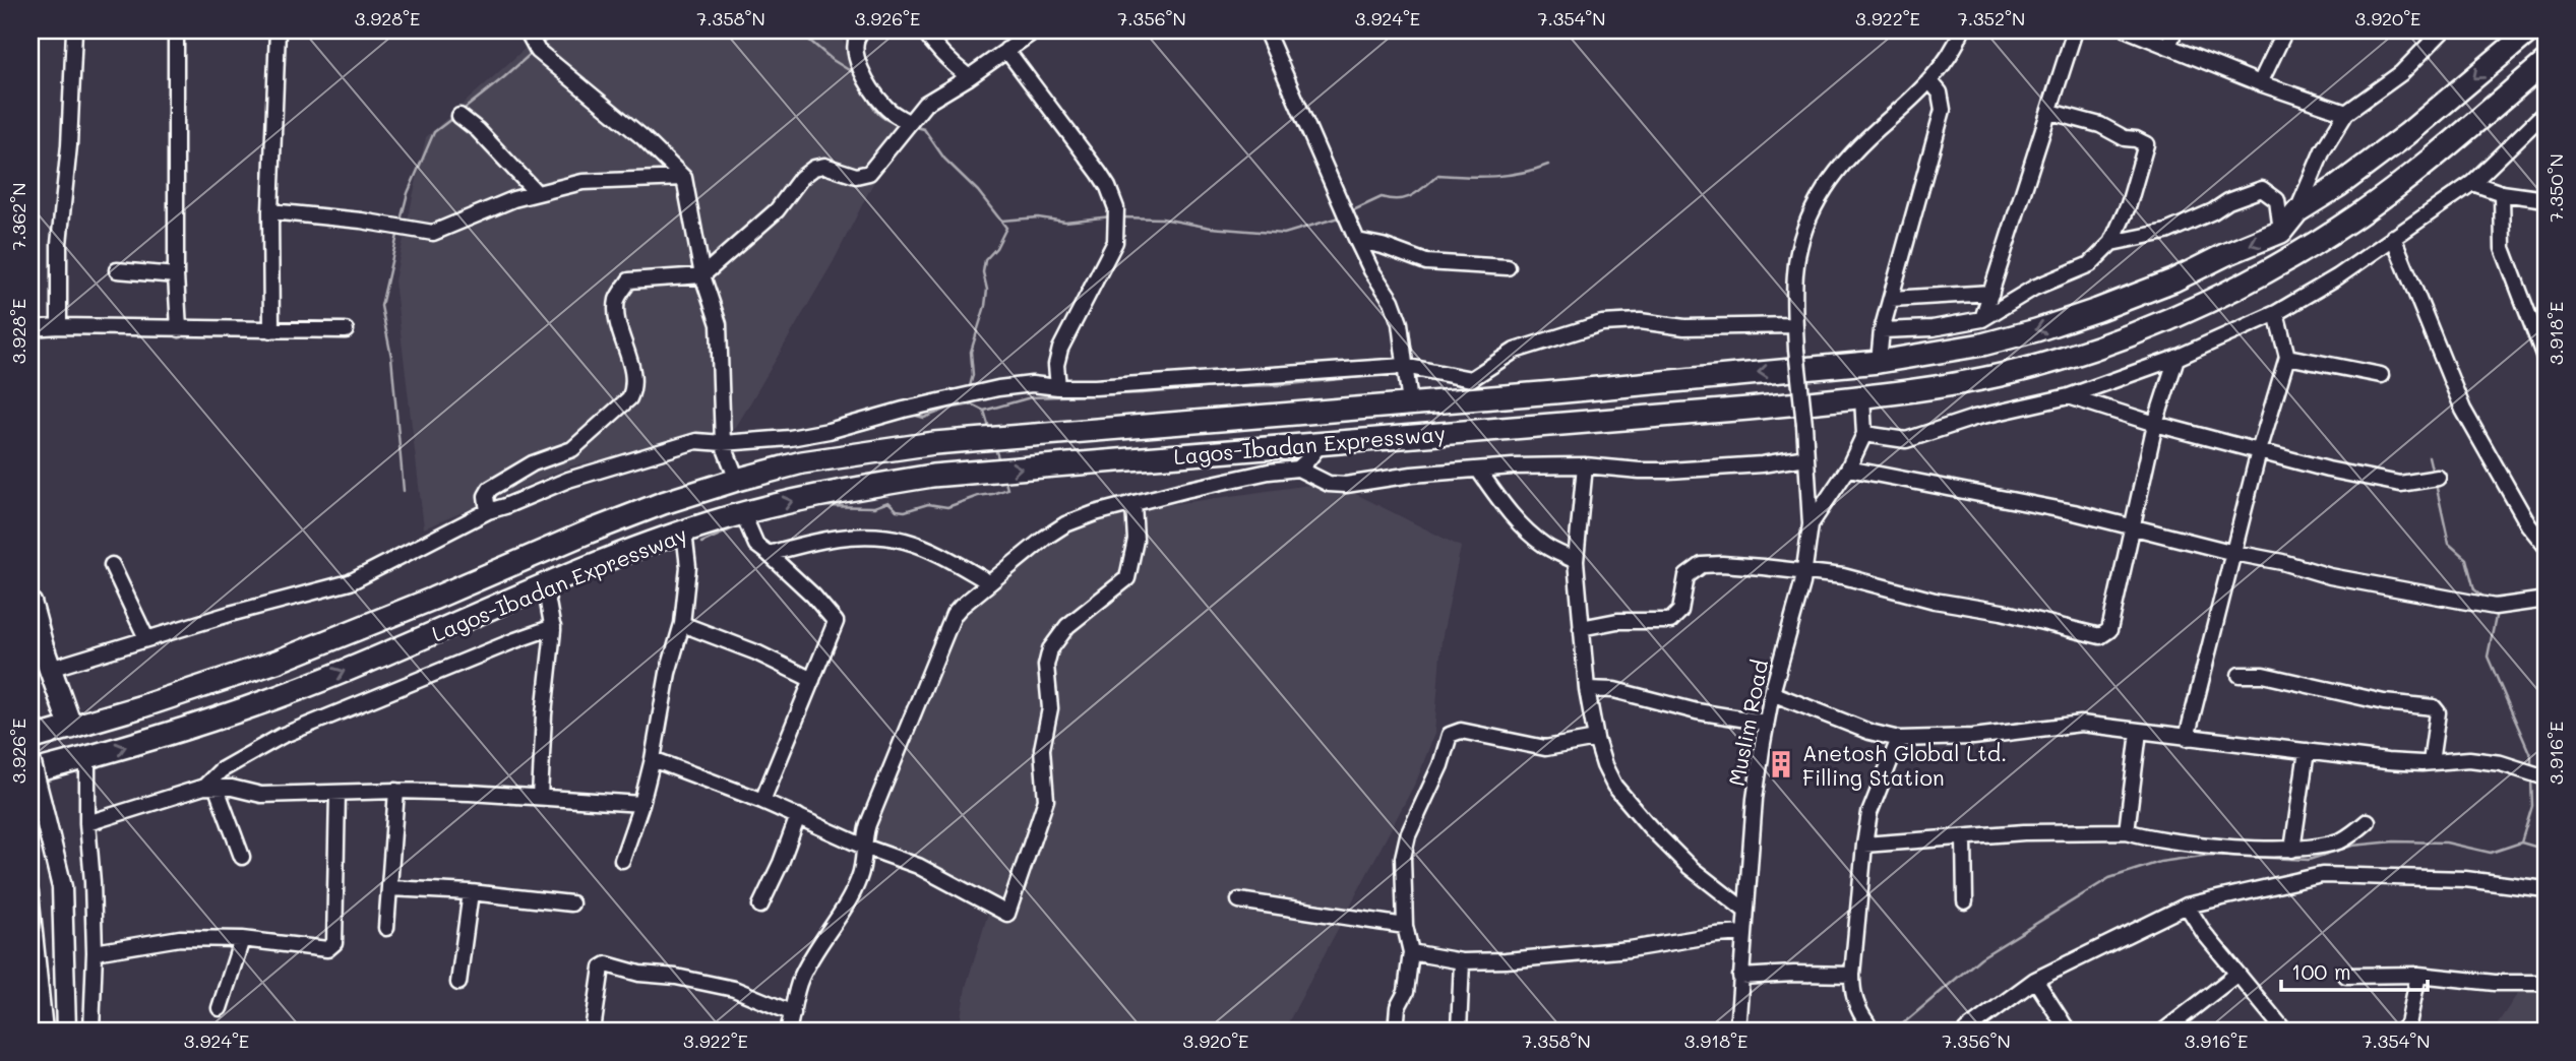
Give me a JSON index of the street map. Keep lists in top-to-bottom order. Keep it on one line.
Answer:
{"streets":{"highway":["Lagos-Ibadan Expressway"],"street":["Muslim Road"]},"places":{"building":["Anetosh Global Ltd. Filling Station"]},"scale_bar":"100 m","coordinates":["3.928°E","7.358°N","3.926°E","7.356°N","3.924°E","7.354°N","3.922°E","7.352°N","3.920°E","7.350°N","7.362°N","3.918°E","3.916°E"]}
